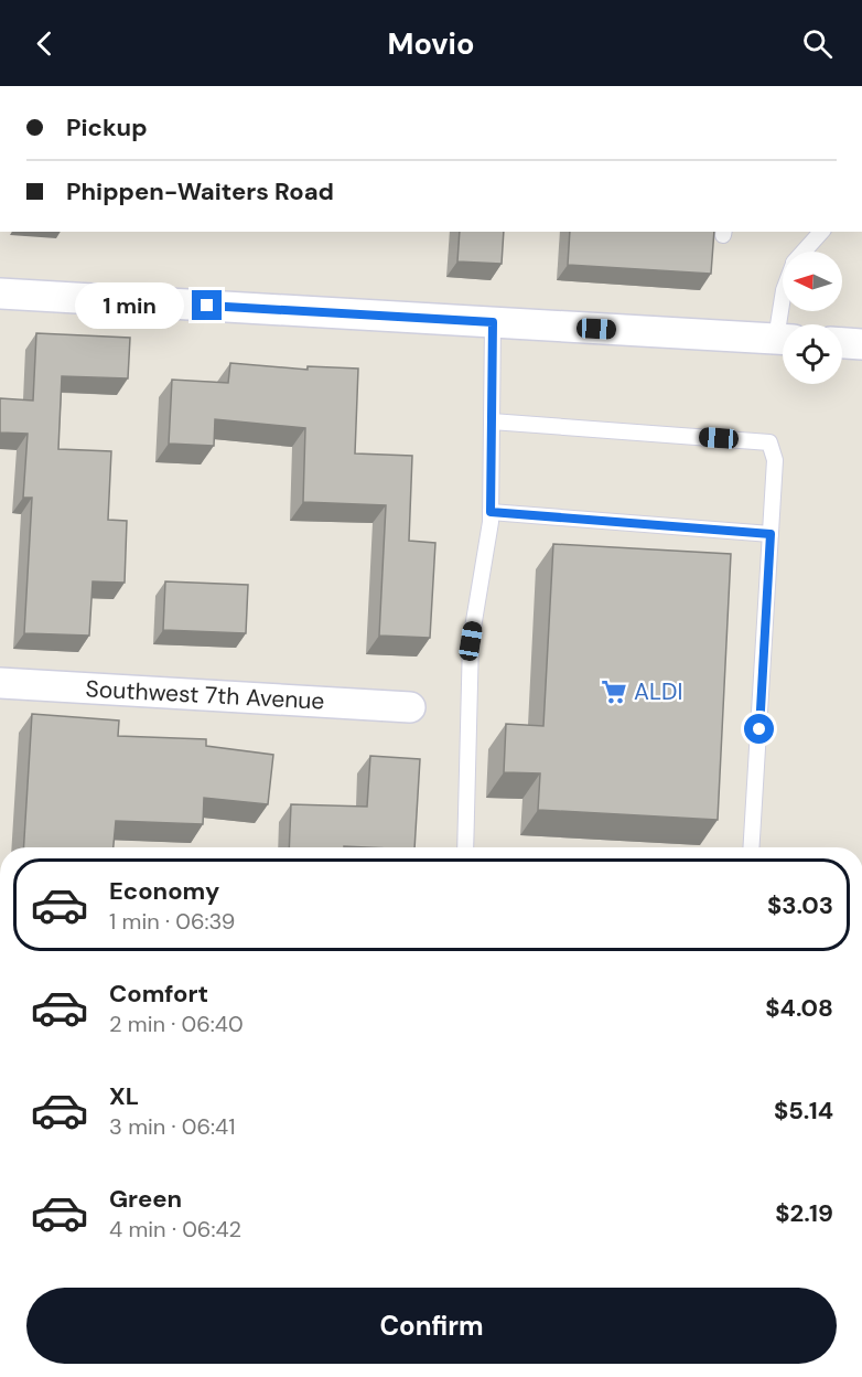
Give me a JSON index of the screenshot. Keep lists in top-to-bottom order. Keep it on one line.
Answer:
{"streets":{"street":["Southwest 7th Avenue"]},"places":{"supermarket":["ALDI"]},"north":"left","page":{"header":"Movio","banner":["Pickup","Phippen-Waiters Road"],"bubble":"1 min","list":[{"name":"Economy","note":"1 min · 06:39","value":"$3.03"},{"name":"Comfort","note":"2 min · 06:40","value":"$4.08"},{"name":"XL","note":"3 min · 06:41","value":"$5.14"},{"name":"Green","note":"4 min · 06:42","value":"$2.19"}],"buttons":"Confirm"}}
